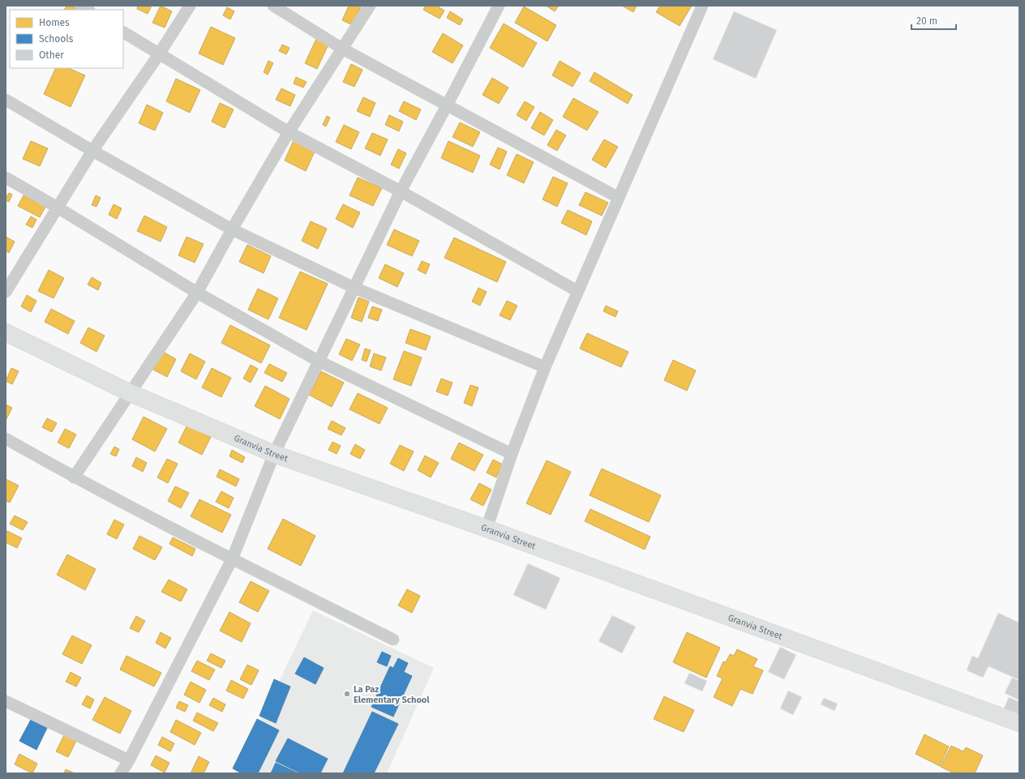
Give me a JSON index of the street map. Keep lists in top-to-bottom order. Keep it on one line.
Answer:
{"streets":{"street":["Granvia Street"]},"places":["La Paz Elementary School"],"legend":["Homes","Schools","Other"],"scale_bar":"20 m"}
